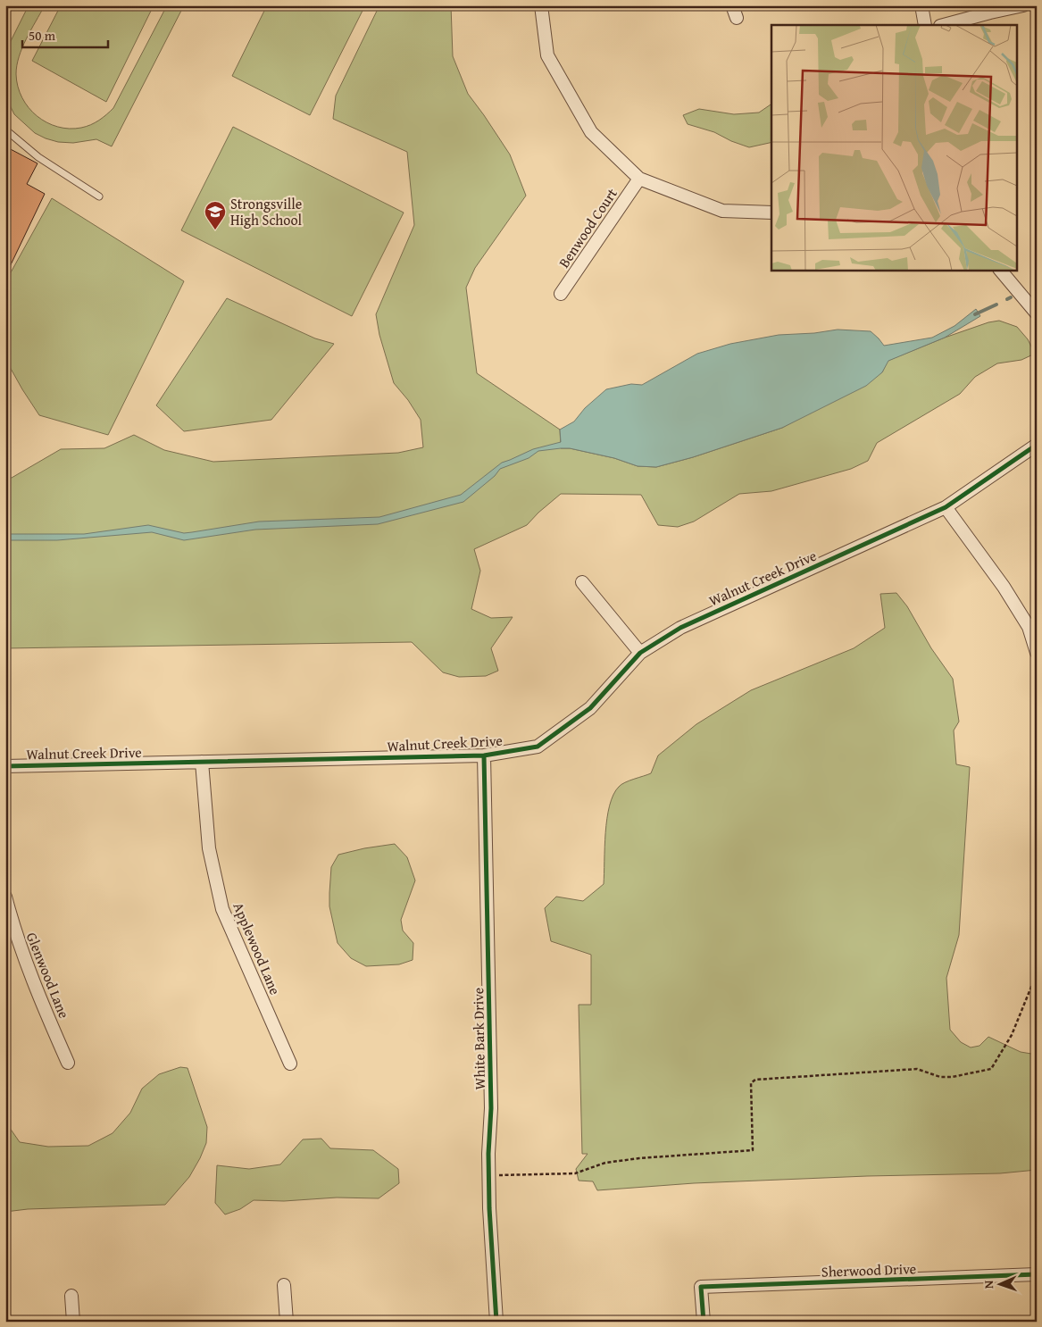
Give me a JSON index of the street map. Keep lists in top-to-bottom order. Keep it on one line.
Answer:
{"streets":{"street":["Benwood Court","Walnut Creek Drive","Applewood Lane","Glenwood Lane","White Bark Drive","Sherwood Drive"]},"crossings":[["Walnut Creek Drive","Applewood Lane"],["Walnut Creek Drive","White Bark Drive"]],"places":{"school or university":["Strongsville High School"]},"scale_bar":"50 m","north":"left"}
